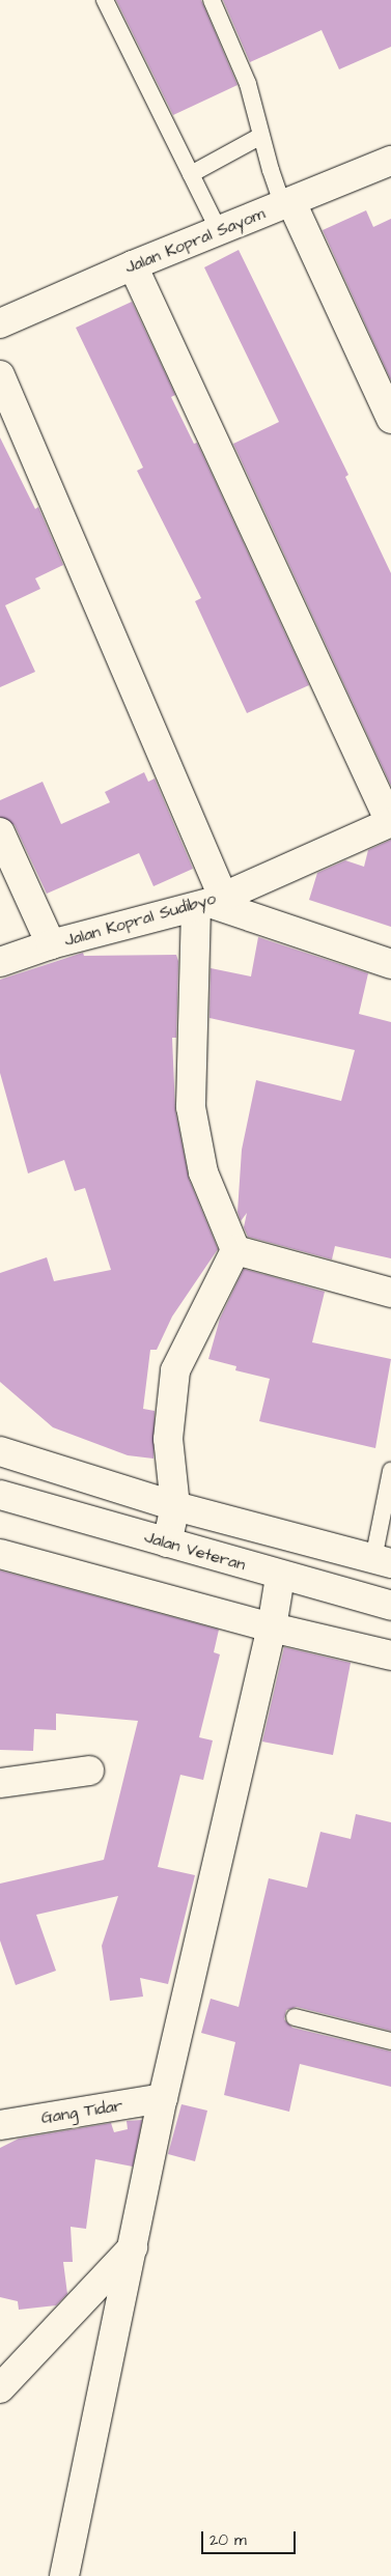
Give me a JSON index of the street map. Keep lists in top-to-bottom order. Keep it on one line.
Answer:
{"streets":{"street":["Jalan Kopral Sayom","Jalan Kopral Sudibyo","Jalan Veteran","Gang Tidar"]},"scale_bar":"20 m"}
